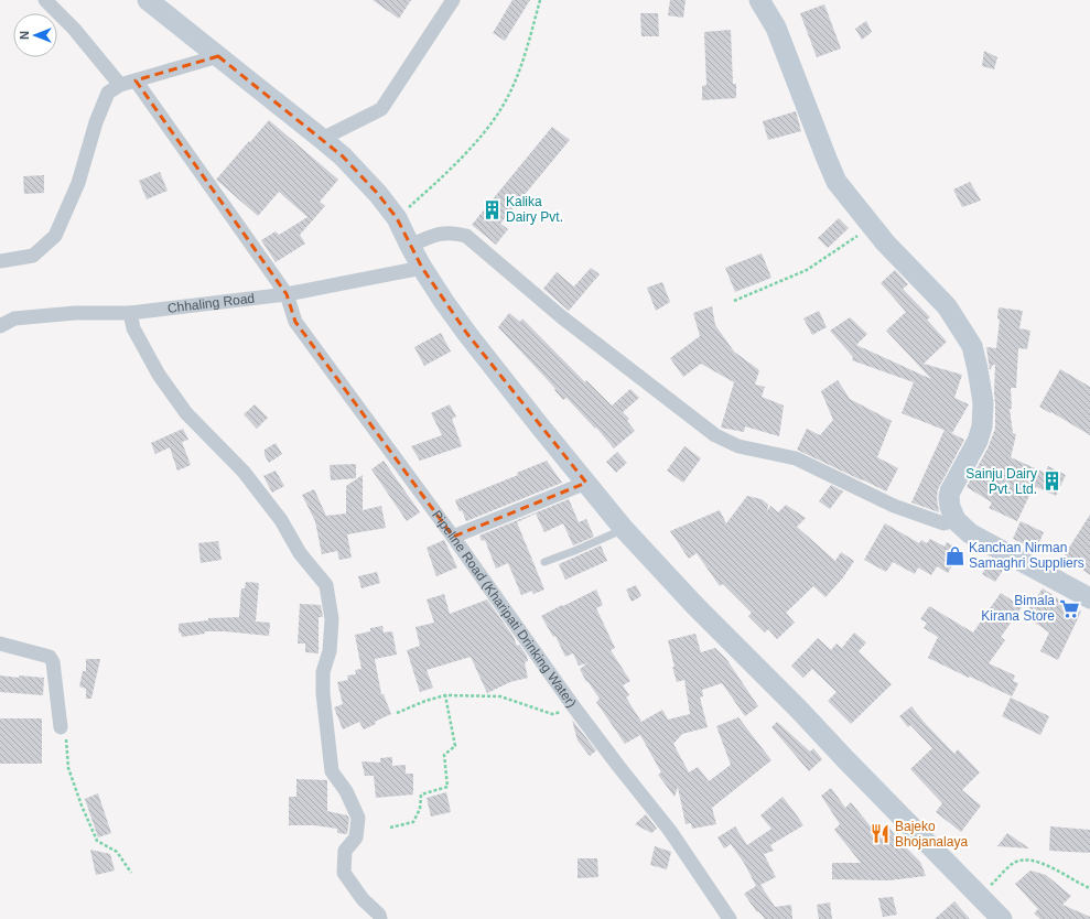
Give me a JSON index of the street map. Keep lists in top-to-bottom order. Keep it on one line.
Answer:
{"streets":{"street":["Chhaling Road","Pipeline Road (Kharipati Drinking Water)"]},"crossings":[["Chhaling Road","Pipeline Road (Kharipati Drinking Water)"]],"places":{"building":["Kalika Dairy Pvt.","Sainju Dairy Pvt. Ltd."],"shop":["Kanchan Nirman Samaghri Suppliers"],"supermarket":["Bimala Kirana Store"],"restaurant":["Bajeko Bhojanalaya"]},"north":"left"}
